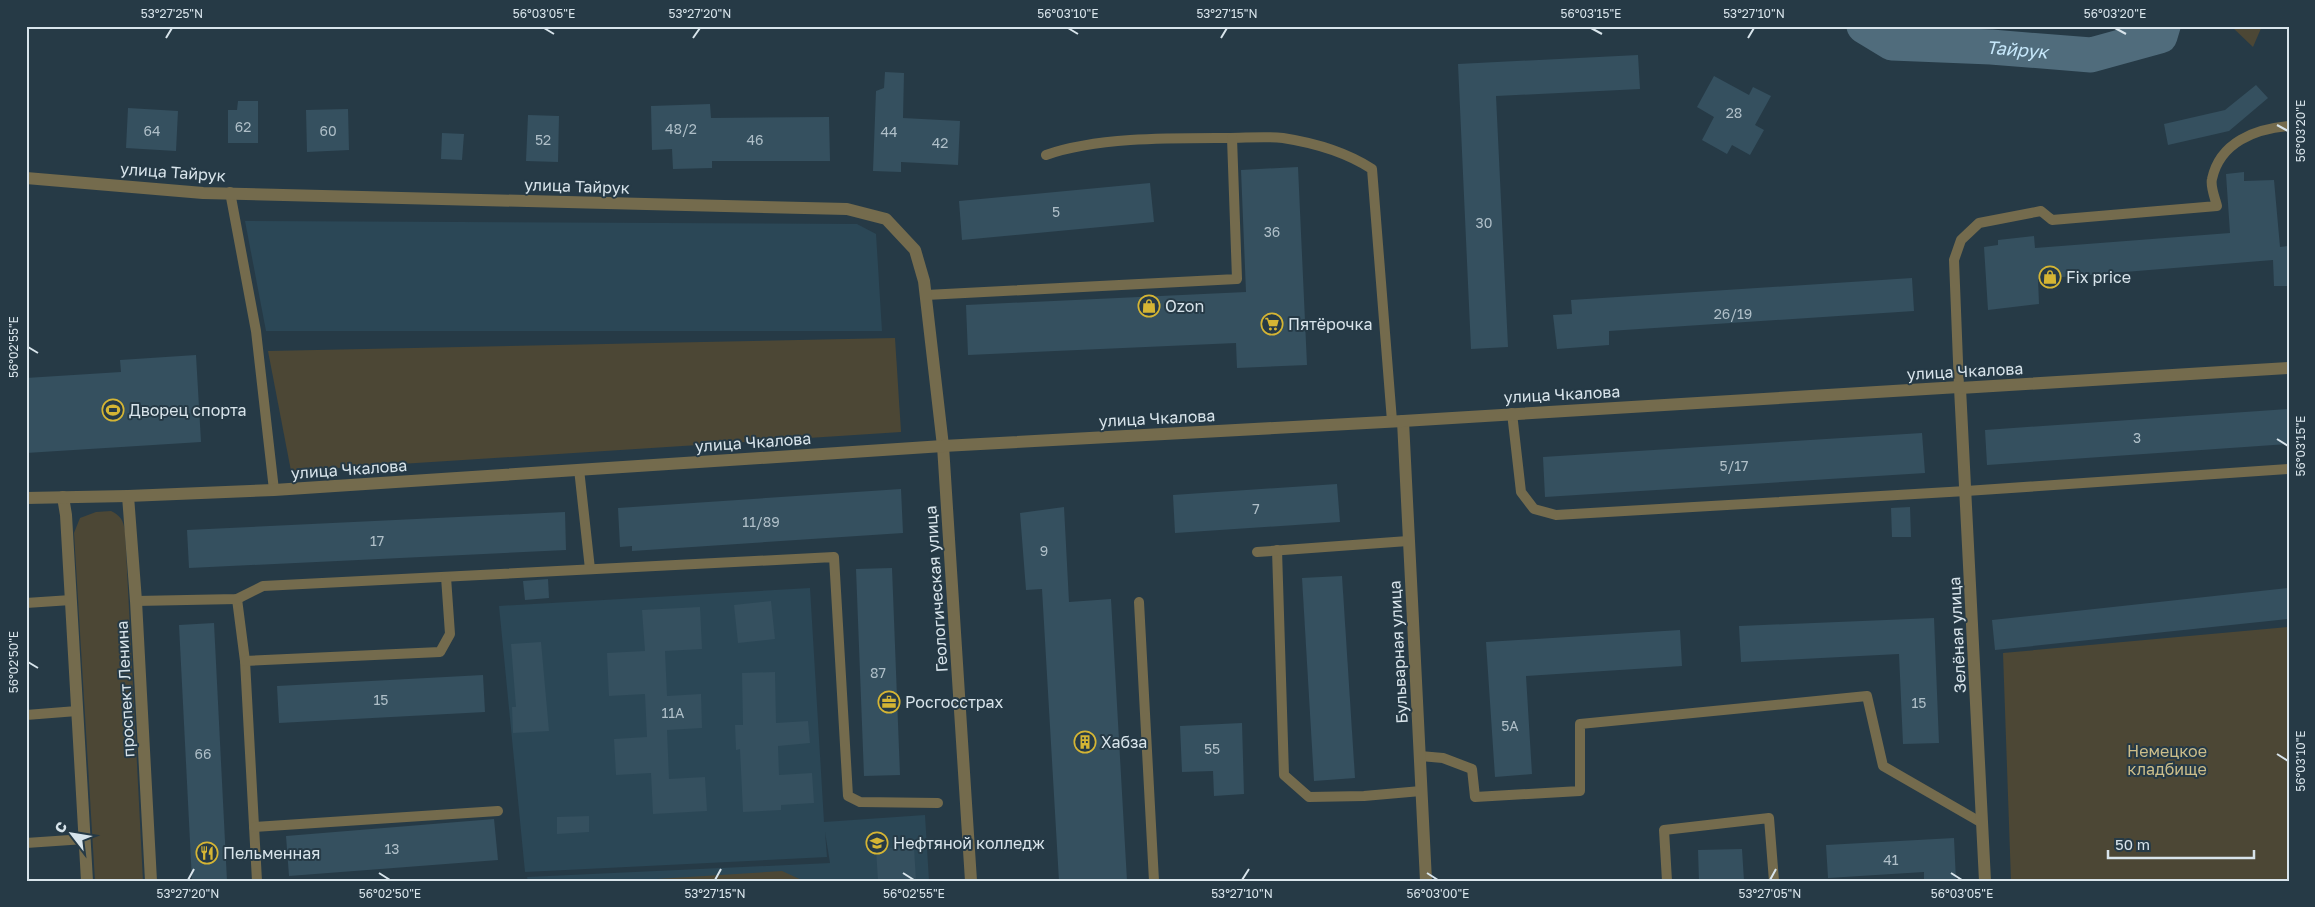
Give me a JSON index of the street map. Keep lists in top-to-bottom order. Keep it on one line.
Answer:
{"streets":{"street":["улица Тайрук","улица Чкалова","Геологическая улица","Зелёная улица","Бульварная улица","проспект Ленина"]},"crossings":[["улица Тайрук","улица Чкалова"],["улица Тайрук","Геологическая улица"],["улица Чкалова","Геологическая улица"],["улица Чкалова","Зелёная улица"],["улица Чкалова","Бульварная улица"],["улица Чкалова","проспект Ленина"]],"water":["Тайрук"],"parks":["Немецкое кладбище"],"places":{"shop":["Fix price","Ozon"],"supermarket":["Пятёрочка"],"sports":["Дворец спорта"],"office":["Росгосстрах"],"building":["Хабза"],"school or university":["Нефтяной колледж"],"restaurant":["Пельменная"]},"house_numbers":["28","62","48/2","64","60","44","52","46","42","5","30","36","26/19","3","5/17","7","11/89","17","9","87","15","15","11А","5А","55","66","13","41"],"scale_bar":"50 m","north":"top left","coordinates":["53°27'25\"N","56°03'05\"E","53°27'20\"N","56°03'10\"E","53°27'15\"N","56°03'15\"E","53°27'10\"N","56°03'20\"E","56°02'55\"E","56°02'50\"E","56°03'00\"E","53°27'05\"N"]}
